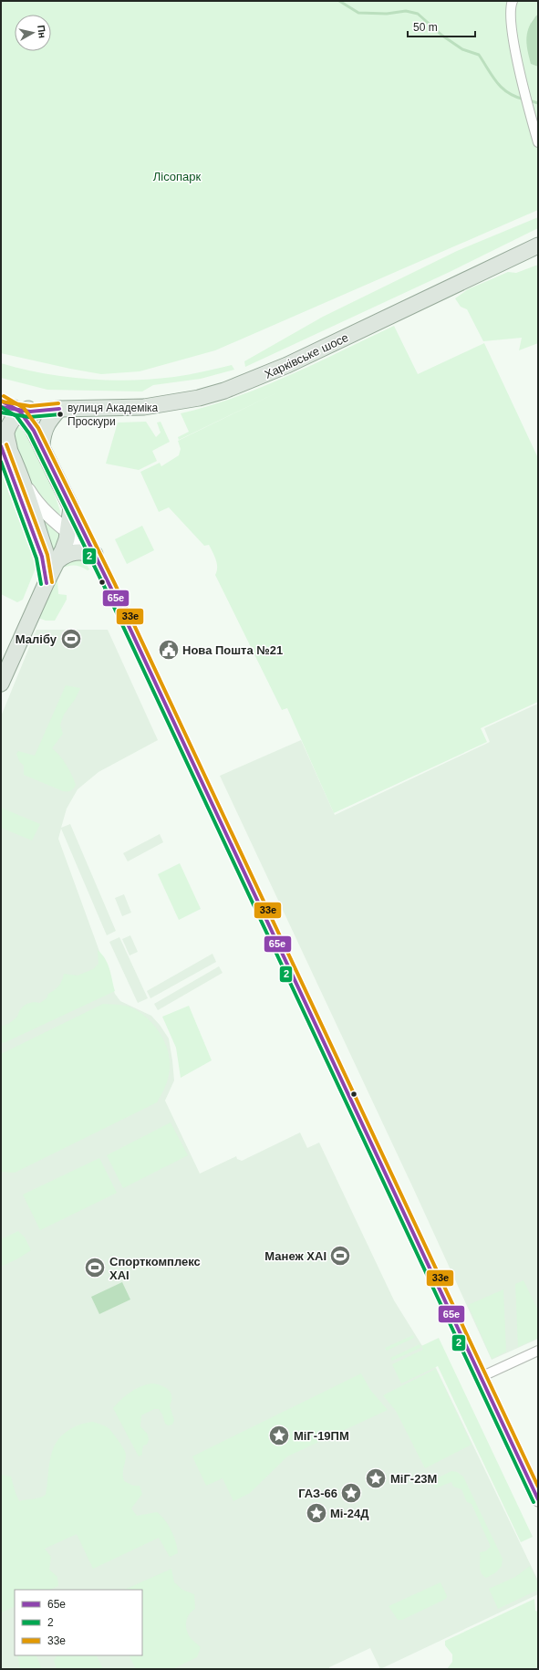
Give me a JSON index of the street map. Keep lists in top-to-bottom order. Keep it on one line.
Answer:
{"streets":{"main road":["Харківське шосе"]},"parks":["Лісопарк"],"places":{"other":["вулиця Академіка Проскури"],"sports":["Малібу","Манеж ХАІ","Спорткомплекс ХАІ"],"public building":["Нова Пошта №21"],"place":["МіГ-19ПМ","МіГ-23М","ГАЗ-66","Мі-24Д"]},"lines":["transit line 33е","transit line 65е","transit line 2"],"legend":["65е","2","33е"],"scale_bar":"50 m","north":"right"}
